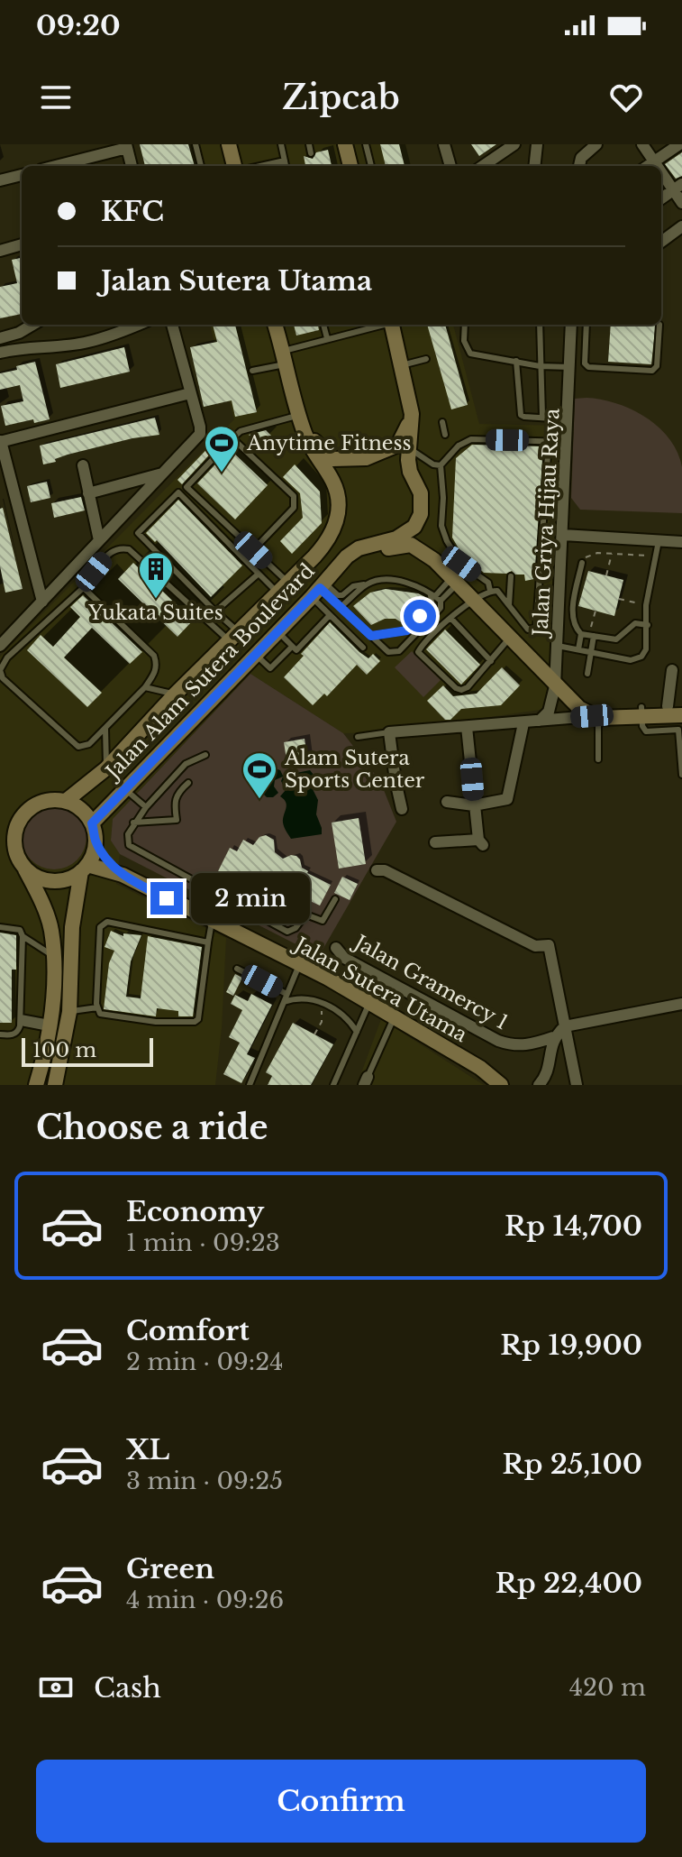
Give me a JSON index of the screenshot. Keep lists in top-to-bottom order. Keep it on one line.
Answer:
{"streets":{"main road":["Jalan Alam Sutera Boulevard","Jalan Sutera Utama"],"street":["Jalan Griya Hijau Raya","Jalan Gramercy 1"]},"crossings":[["Jalan Alam Sutera Boulevard","Jalan Sutera Utama"]],"places":{"sports":["Anytime Fitness","Alam Sutera Sports Center"],"building":["Yukata Suites"]},"scale_bar":"100 m","page":{"status":"09:20","header":"Zipcab","banner":["KFC","Jalan Sutera Utama"],"bubble":"2 min","scale":"100 m","heading":"Choose a ride","list":[{"name":"Economy","note":"1 min · 09:23","value":"Rp 14,700"},{"name":"Comfort","note":"2 min · 09:24","value":"Rp 19,900"},{"name":"XL","note":"3 min · 09:25","value":"Rp 25,100"},{"name":"Green","note":"4 min · 09:26","value":"Rp 22,400"}],"pay":["Cash","420 m"],"buttons":"Confirm"}}
